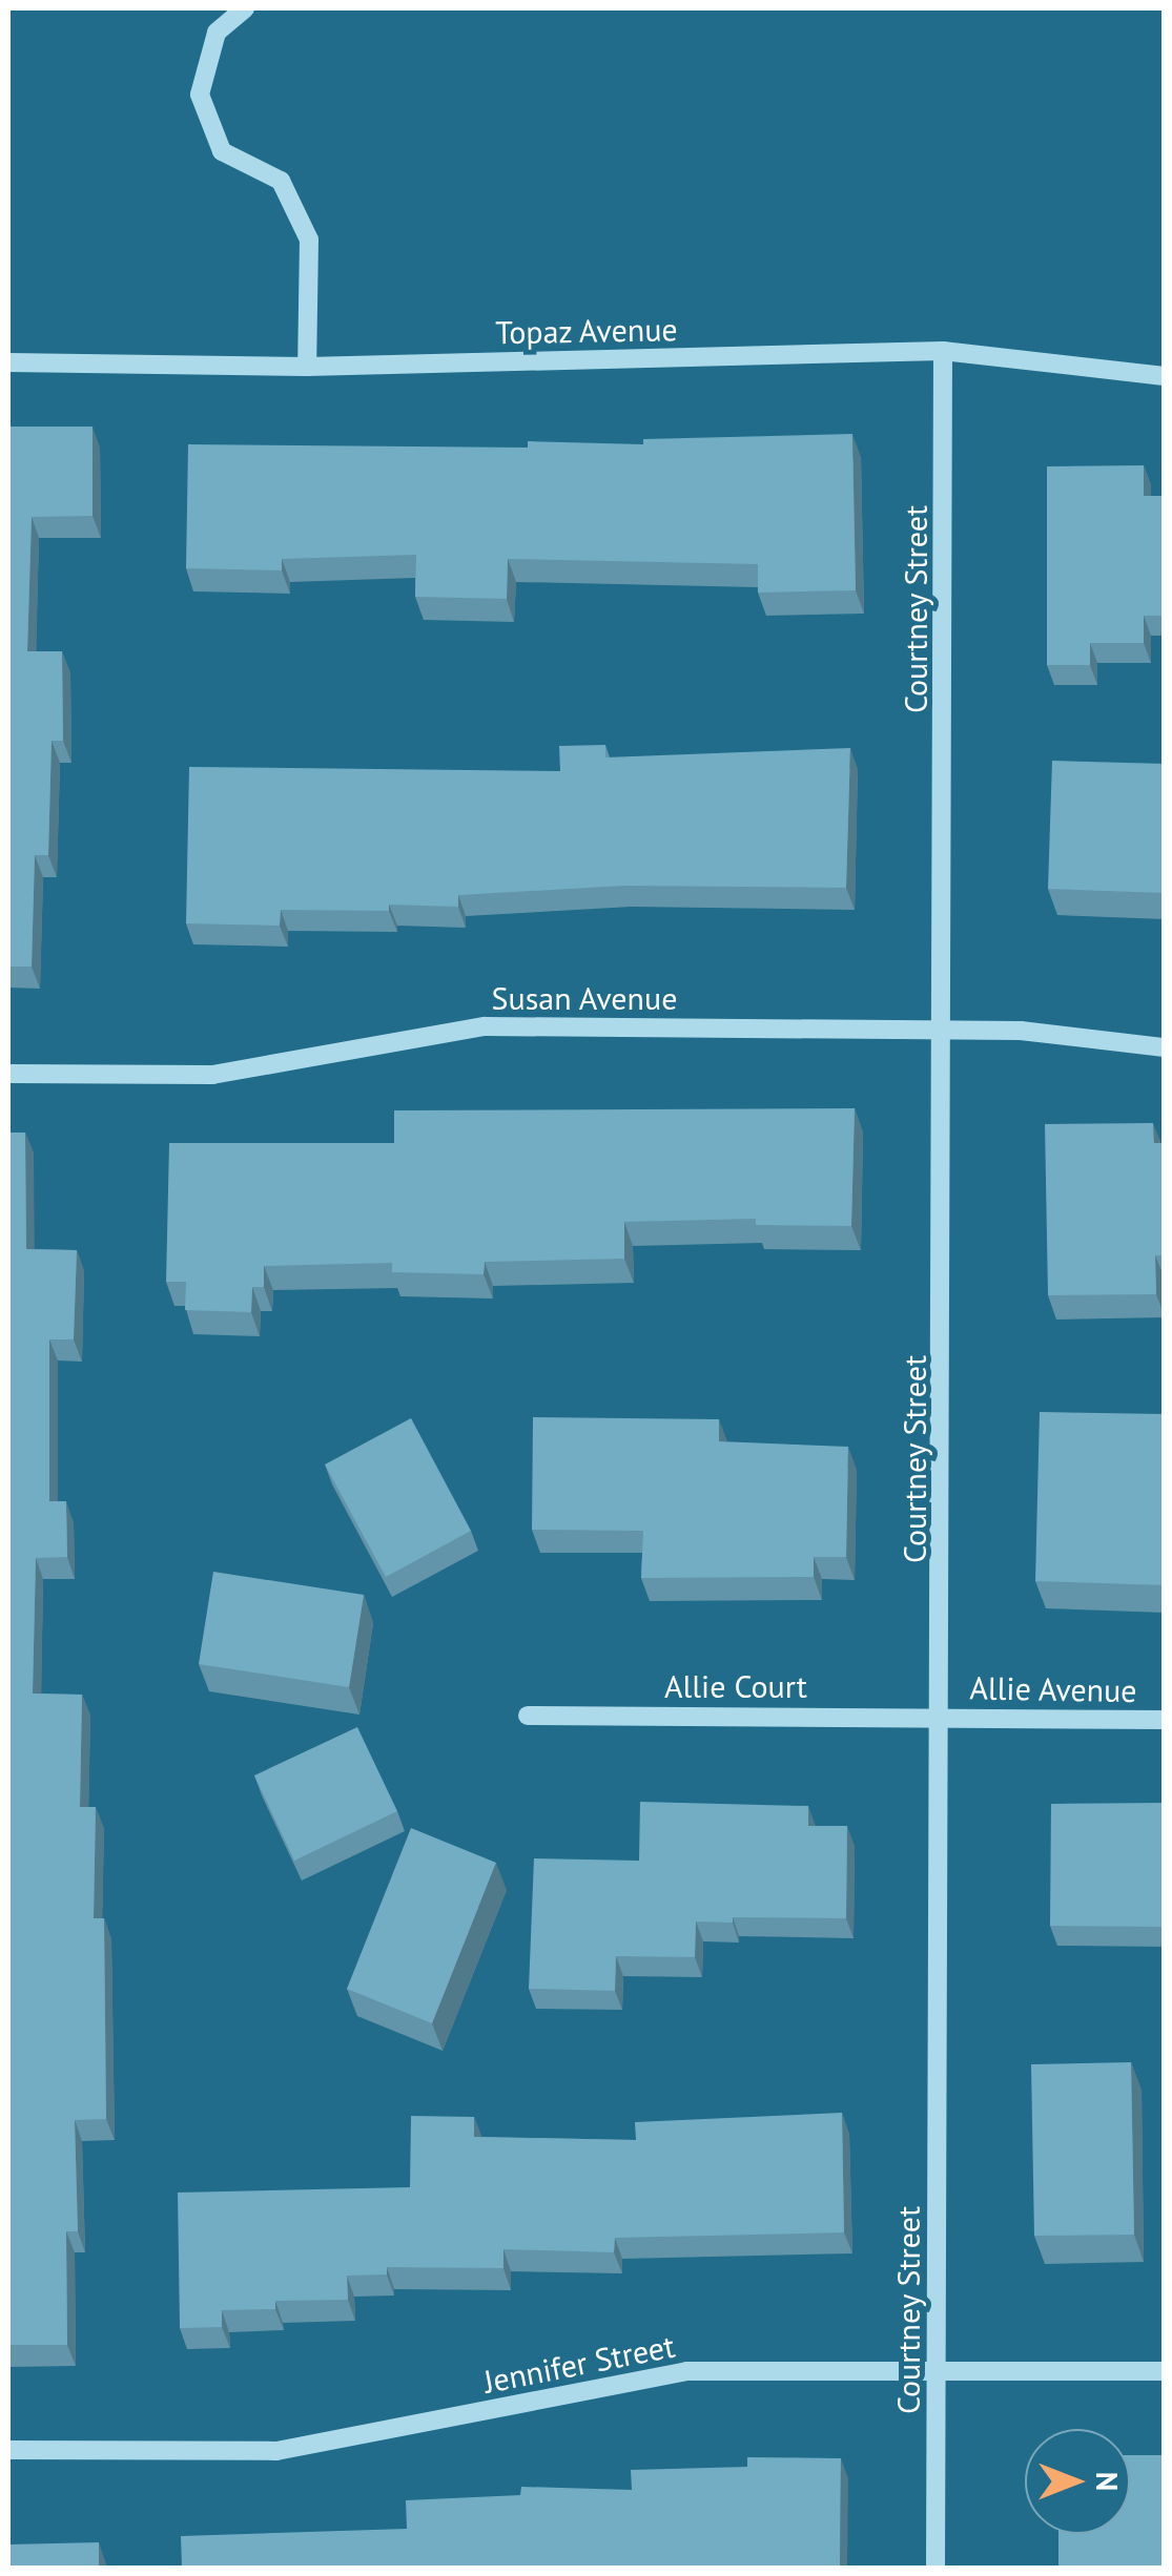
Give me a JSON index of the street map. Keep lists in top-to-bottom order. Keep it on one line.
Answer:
{"streets":{"street":["Topaz Avenue","Courtney Street","Susan Avenue","Allie Court","Allie Avenue","Jennifer Street"]},"crossings":[["Topaz Avenue","Courtney Street"],["Courtney Street","Susan Avenue"],["Courtney Street","Allie Court"],["Courtney Street","Allie Avenue"],["Courtney Street","Jennifer Street"],["Allie Court","Allie Avenue"]],"north":"right"}
